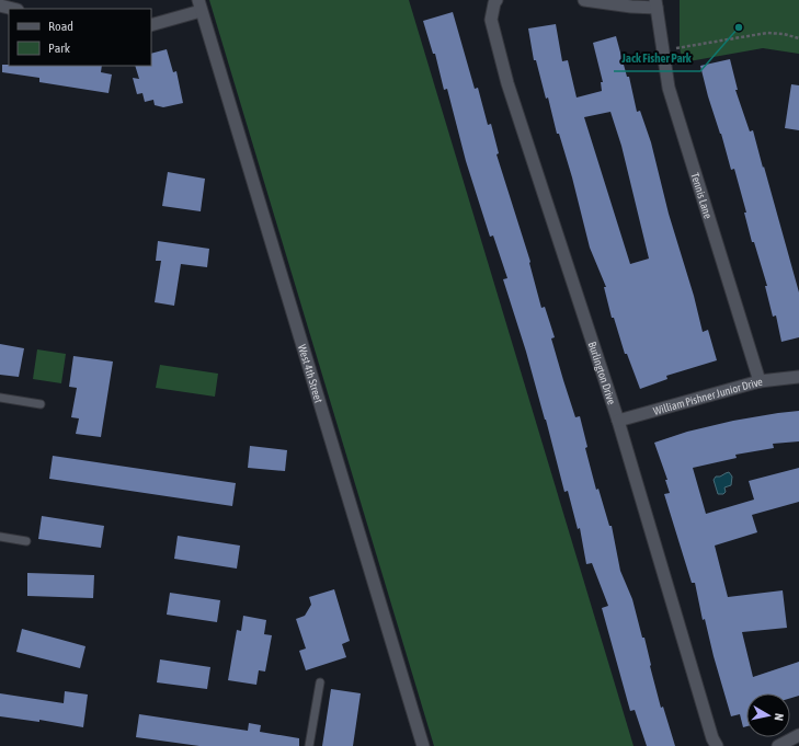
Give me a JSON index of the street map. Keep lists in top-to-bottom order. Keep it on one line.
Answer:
{"streets":{"street":["Tennis Lane","West 4th Street","Burlington Drive","William Pishner Junior Drive"]},"crossings":[["Tennis Lane","William Pishner Junior Drive"],["Burlington Drive","William Pishner Junior Drive"]],"places":["Jack Fisher Park"],"legend":["Road","Park"],"north":"right"}
